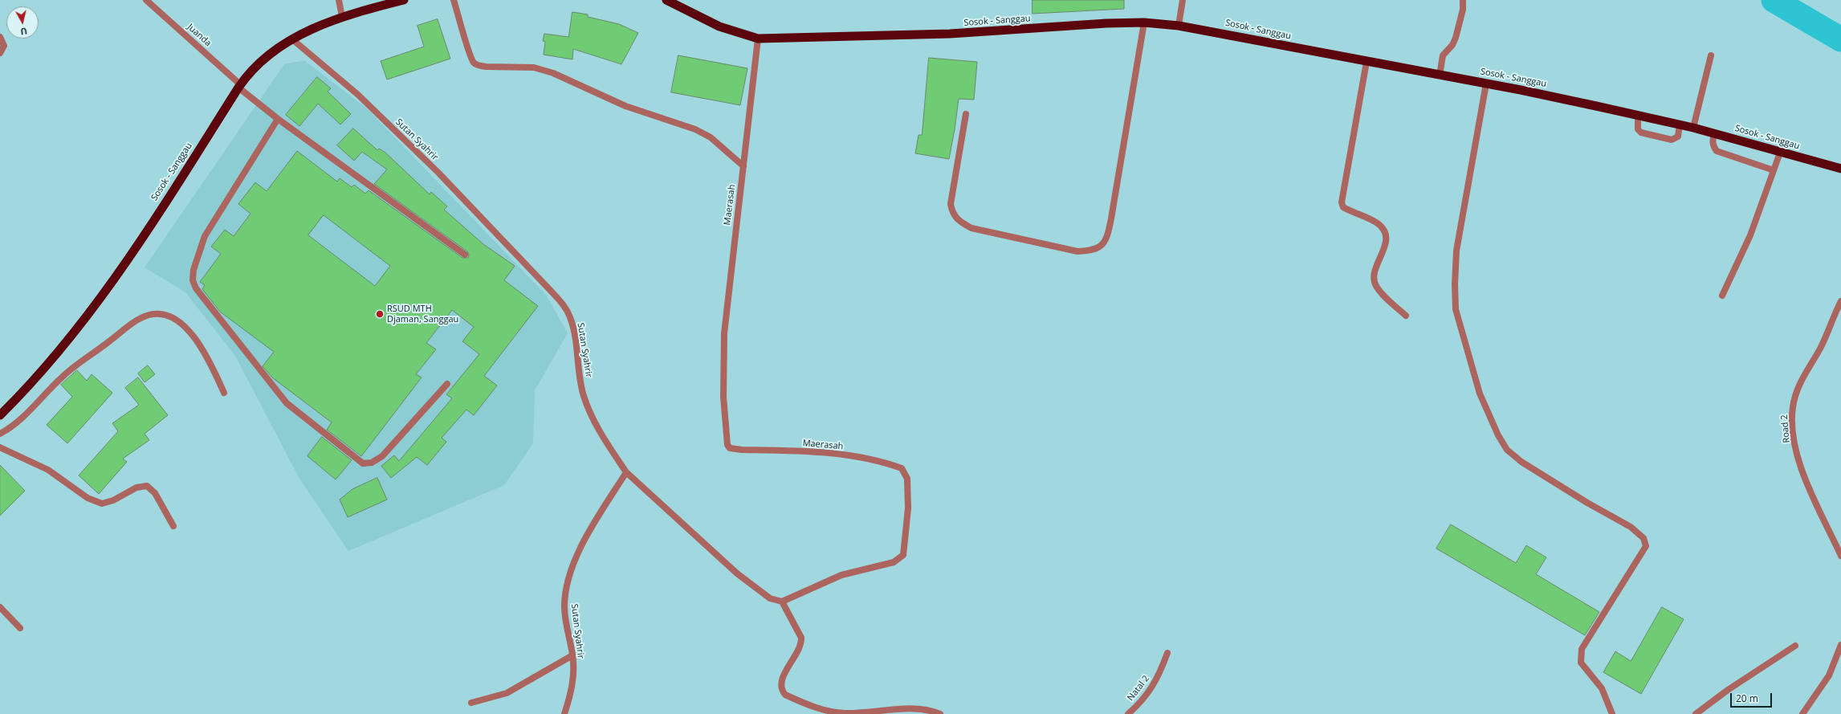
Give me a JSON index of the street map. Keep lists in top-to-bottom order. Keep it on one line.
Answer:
{"streets":{"highway":["Sosok - Sanggau"],"street":["Juanda","Sutan Syahrir","Maerasah","Road 2","Natal 2"]},"crossings":[["Sosok - Sanggau","Juanda"],["Sosok - Sanggau","Sutan Syahrir"],["Sosok - Sanggau","Maerasah"]],"places":["RSUD MTH Djaman, Sanggau"],"scale_bar":"20 m","north":"bottom"}
